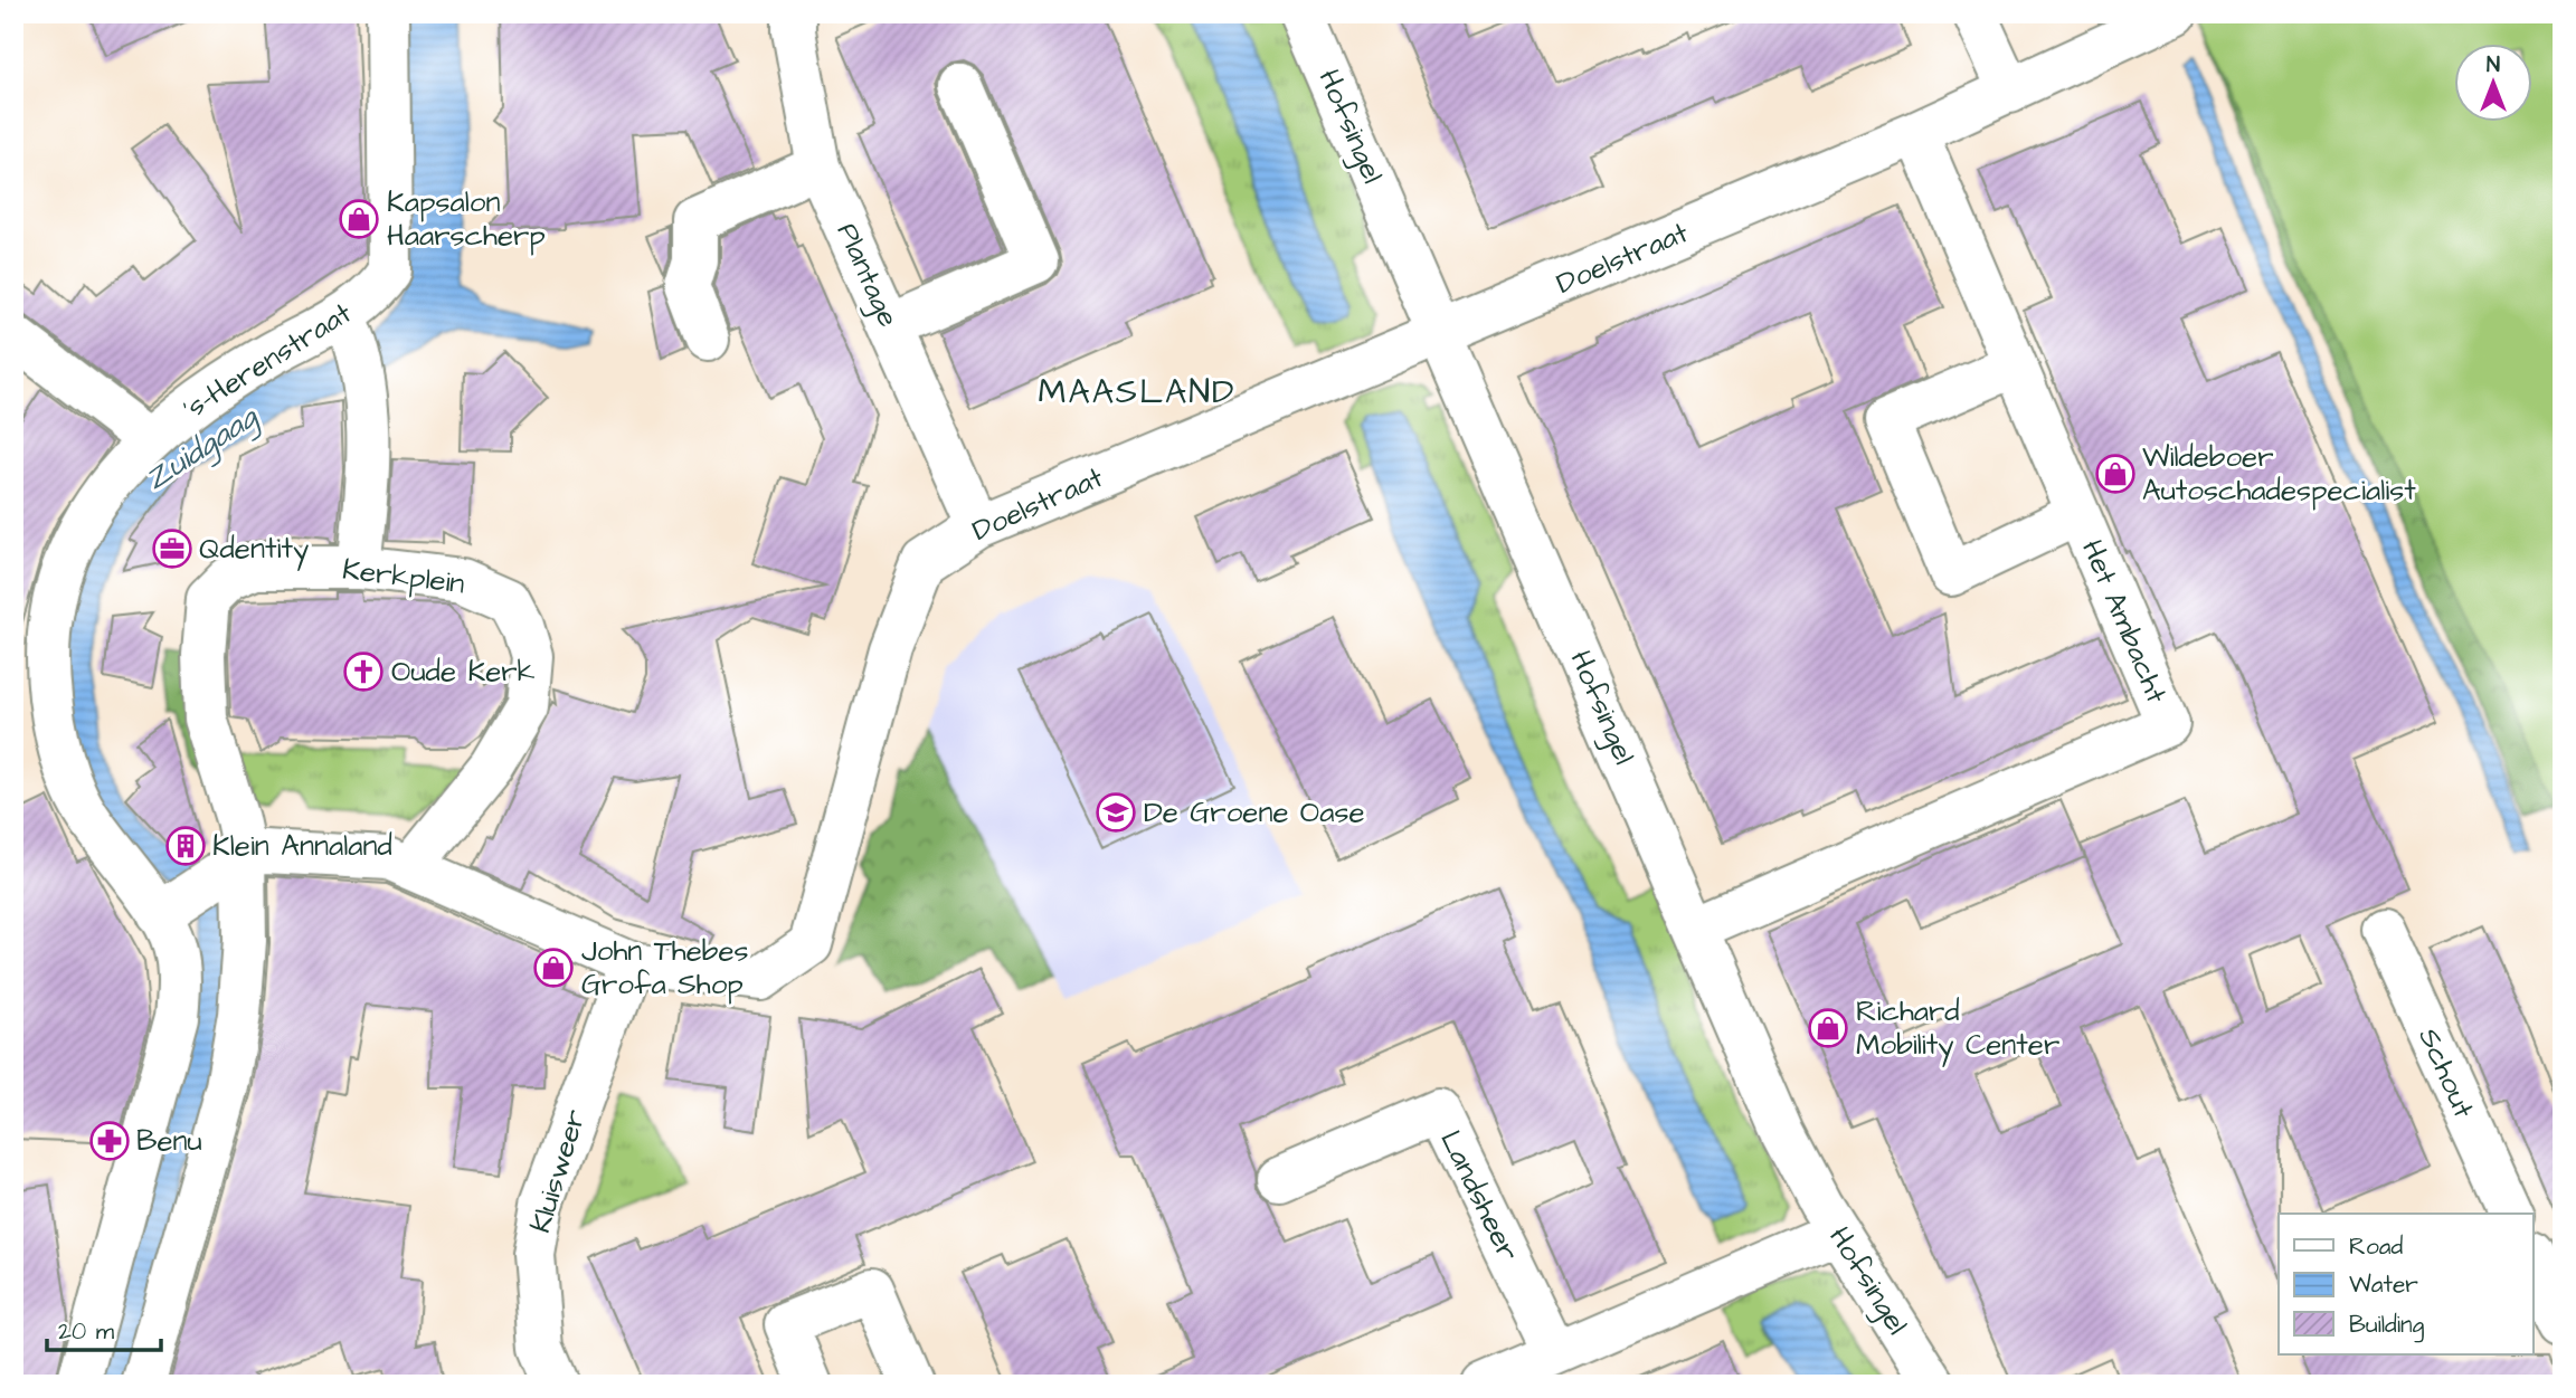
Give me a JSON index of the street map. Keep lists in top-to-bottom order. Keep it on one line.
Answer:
{"streets":{"street":["Hofsingel","Doelstraat","Plantage","'s-Herenstraat","Kerkplein","Het Ambacht","Schout","Kluisweer","Landsheer"]},"crossings":[["Hofsingel","Doelstraat"],["Hofsingel","Het Ambacht"],["Doelstraat","Plantage"],["Doelstraat","Kerkplein"],["Doelstraat","Het Ambacht"],["Doelstraat","Kluisweer"]],"districts":["MAASLAND"],"water":["Zuidgaag"],"places":{"shop":["Kapsalon Haarscherp","Wildeboer Autoschadespecialist","John Thebes Grofa Shop","Richard Mobility Center"],"office":["Qdentity"],"church":["Oude Kerk"],"school or university":["De Groene Oase"],"building":["Klein Annaland"],"pharmacy":["Benu"]},"legend":["Road","Water","Building"],"scale_bar":"20 m","north":"top"}
